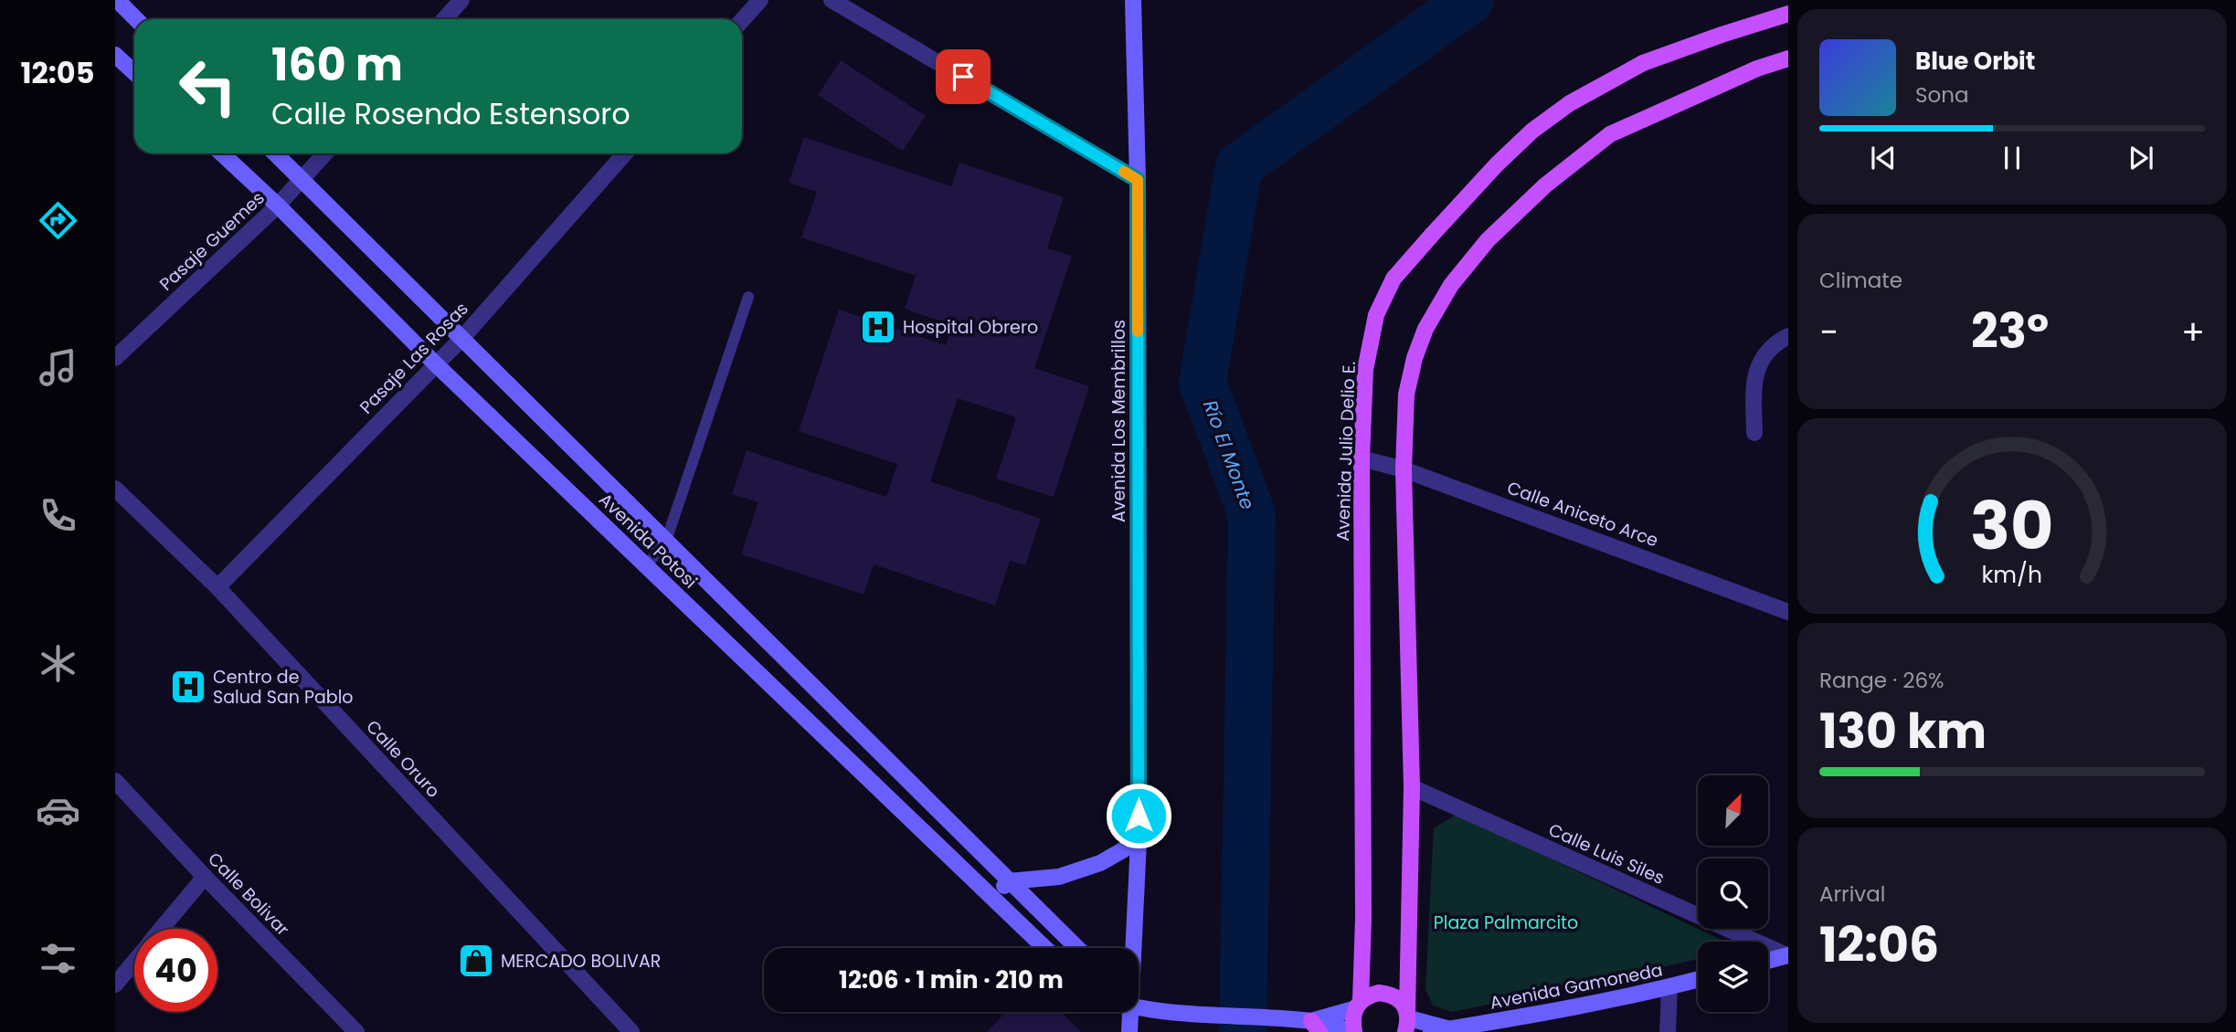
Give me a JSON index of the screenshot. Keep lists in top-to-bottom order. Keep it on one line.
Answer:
{"streets":{"main road":["Avenida Julio Delio E."],"street":["Pasaje Guemes","Pasaje Las Rosas","Avenida Los Membrillos","Calle Aniceto Arce","Avenida Potosi","Calle Oruro","Calle Luis Siles","Calle Bolivar","Avenida Gamoneda"]},"crossings":[["Pasaje Guemes","Avenida Potosi"],["Pasaje Las Rosas","Avenida Potosi"],["Pasaje Las Rosas","Calle Oruro"],["Avenida Julio Delio E.","Calle Aniceto Arce"]],"water":["Río El Monte"],"parks":["Plaza Palmarcito"],"places":{"hospital":["Hospital Obrero","Centro de Salud San Pablo"],"shop":["MERCADO BOLIVAR"]},"north":"top right","page":{"tabs":"12:05","turn":["160 m","Calle Rosendo Estensoro"],"song":["Blue Orbit","Sona"],"tile":["Climate",["Range · 26%","130 km"],["Arrival","12:06"]],"heat":["−","23°","+"],"limit":"40","trip":"12:06 · 1 min · 210 m","gauge":["30","km/h"]}}
